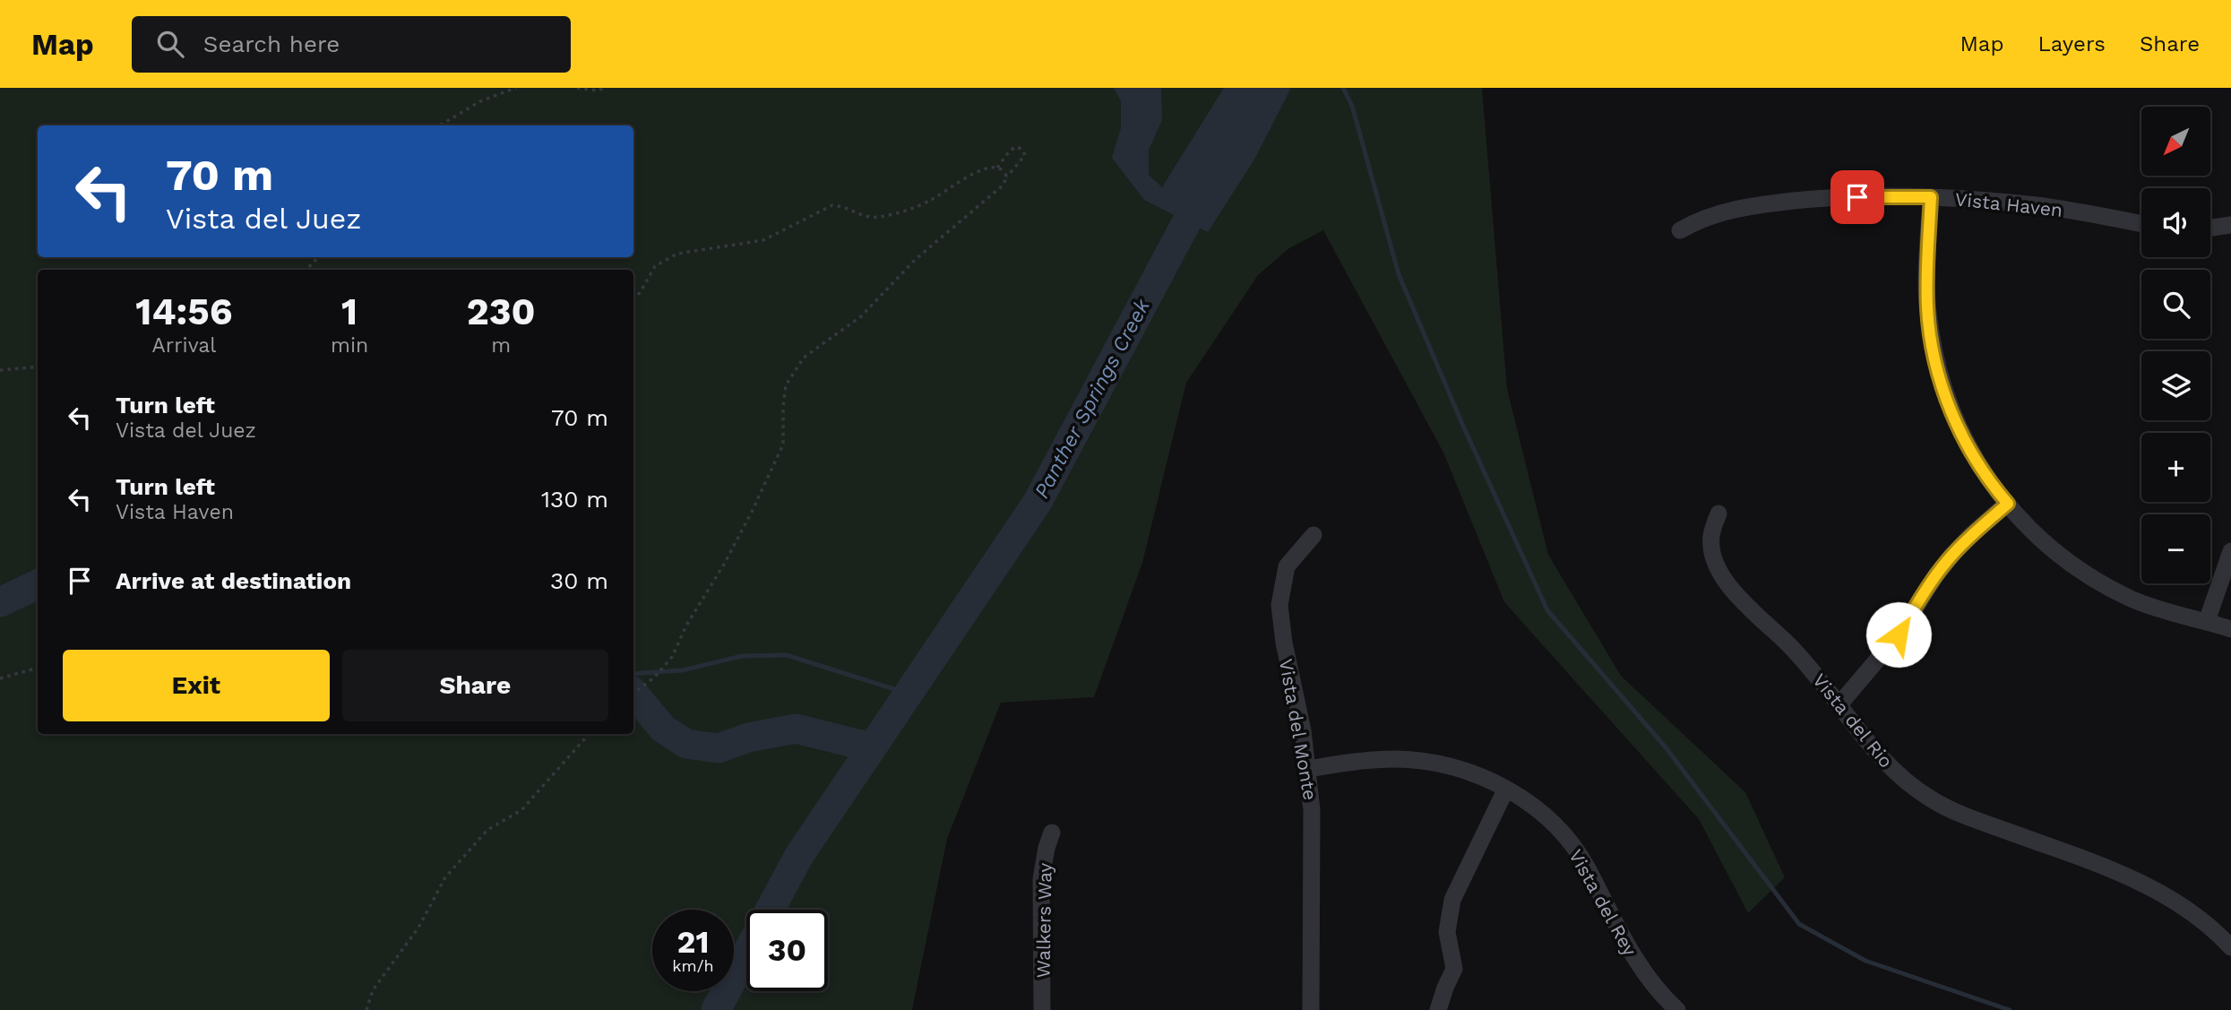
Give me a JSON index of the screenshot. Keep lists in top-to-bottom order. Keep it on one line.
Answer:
{"streets":{"street":["Vista Haven","Vista del Rio","Vista del Monte","Vista del Rey","Walkers Way"]},"crossings":[["Vista del Monte","Vista del Rey"]],"water":["Panther Springs Creek"],"north":"bottom left","page":{"header":"Map","search":"Search here","nav":["Map","Layers","Share"],"map_buttons":["+","−"],"turn":["70 m","Vista del Juez"],"eta":["14:56","Arrival","1","min","230","m"],"list":[{"name":"Turn left","note":"Vista del Juez","value":"70 m"},{"name":"Turn left","note":"Vista Haven","value":"130 m"},{"name":"Arrive at destination","value":"30 m"}],"buttons":["Exit","Share"],"speed":"21 km/h","limit":"30"}}
